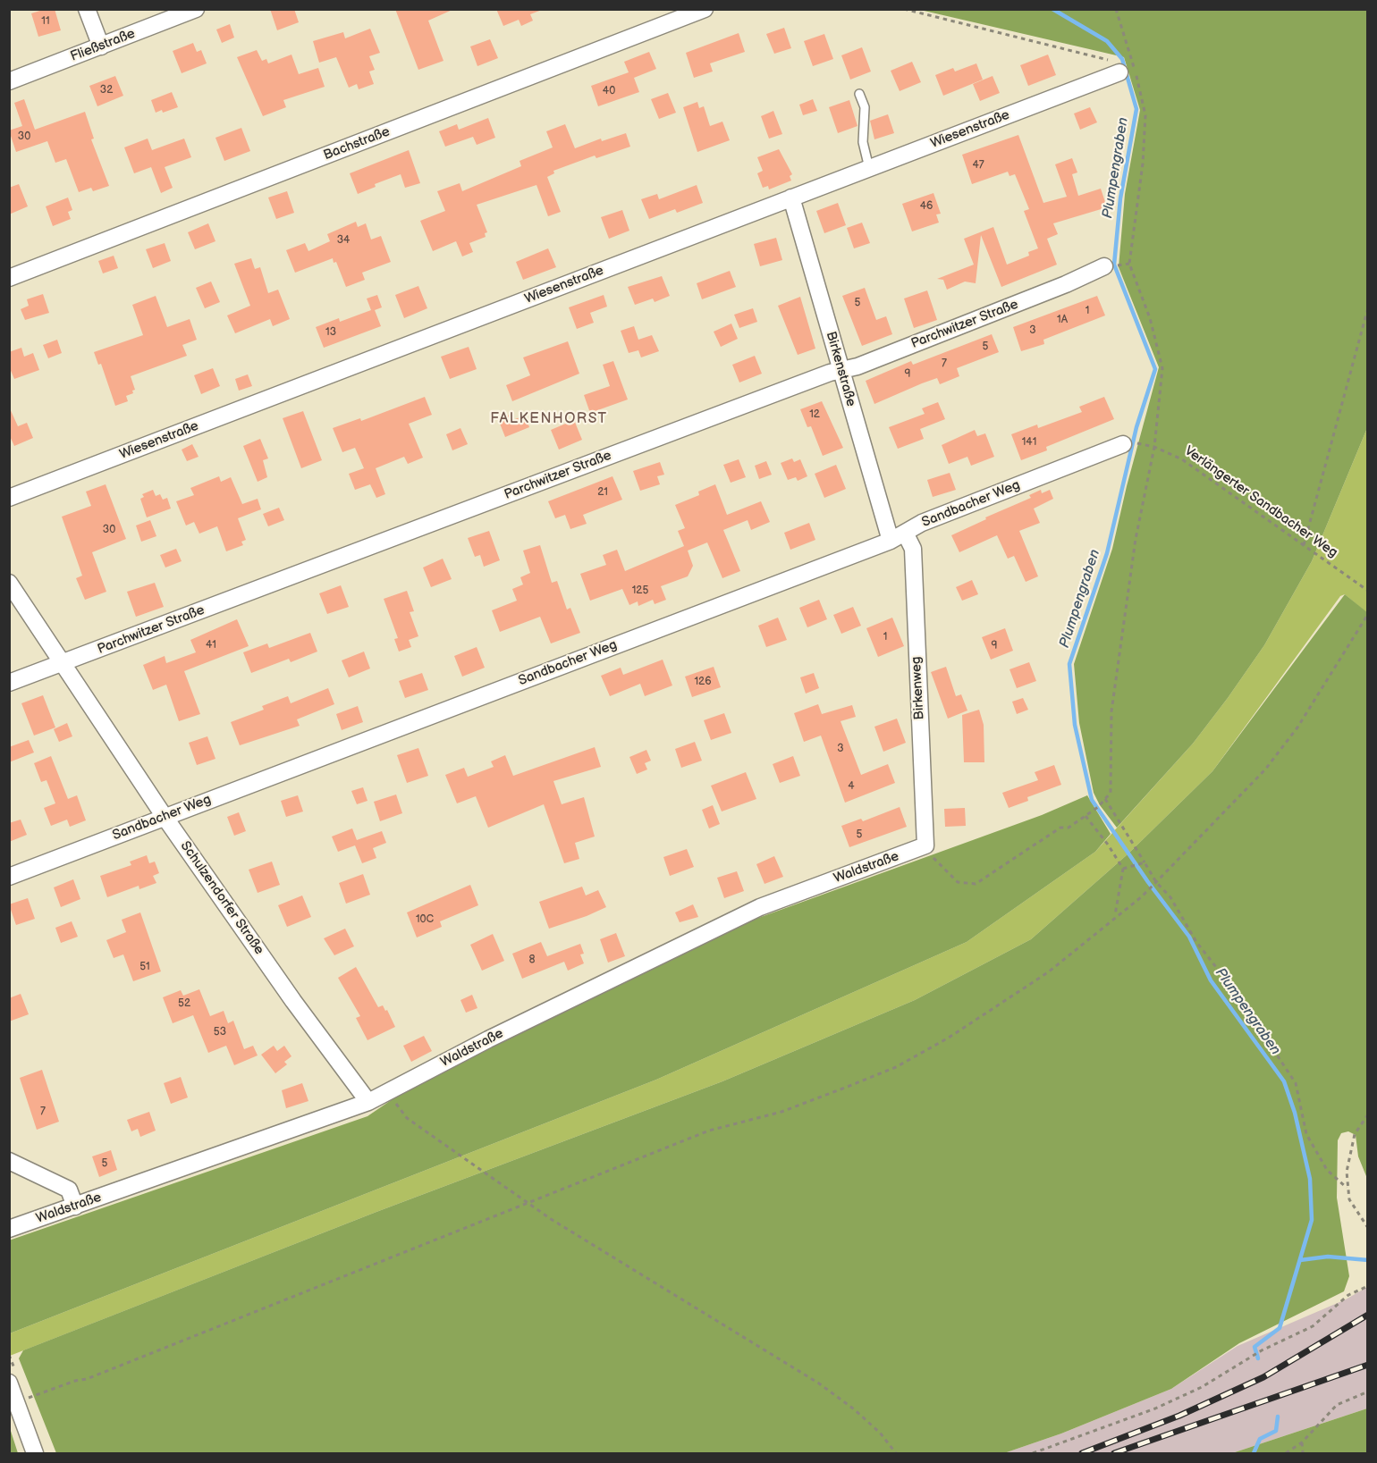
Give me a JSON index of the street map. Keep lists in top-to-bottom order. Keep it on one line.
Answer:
{"streets":{"street":["Fließstraße","Wiesenstraße","Bachstraße","Parchwitzer Straße","Birkenstraße","Sandbacher Weg","Birkenweg","Waldstraße","Schulzendorfer Straße"],"path":["Verlängerter Sandbacher Weg"]},"crossings":[["Wiesenstraße","Birkenstraße"],["Parchwitzer Straße","Birkenstraße"],["Parchwitzer Straße","Schulzendorfer Straße"],["Birkenstraße","Sandbacher Weg"],["Birkenstraße","Birkenweg"],["Verlängerter Sandbacher Weg","Sandbacher Weg"],["Sandbacher Weg","Birkenweg"],["Sandbacher Weg","Schulzendorfer Straße"],["Birkenweg","Waldstraße"],["Waldstraße","Schulzendorfer Straße"]],"districts":["FALKENHORST"],"water":["Plumpengraben"],"house_numbers":["11","32","40","30","47","46","34","5","1","1A","3","13","5","7","9","12","141","21","30","125","1","41","9","126","3","4","5","10C","8","51","52","53","7","5"]}
